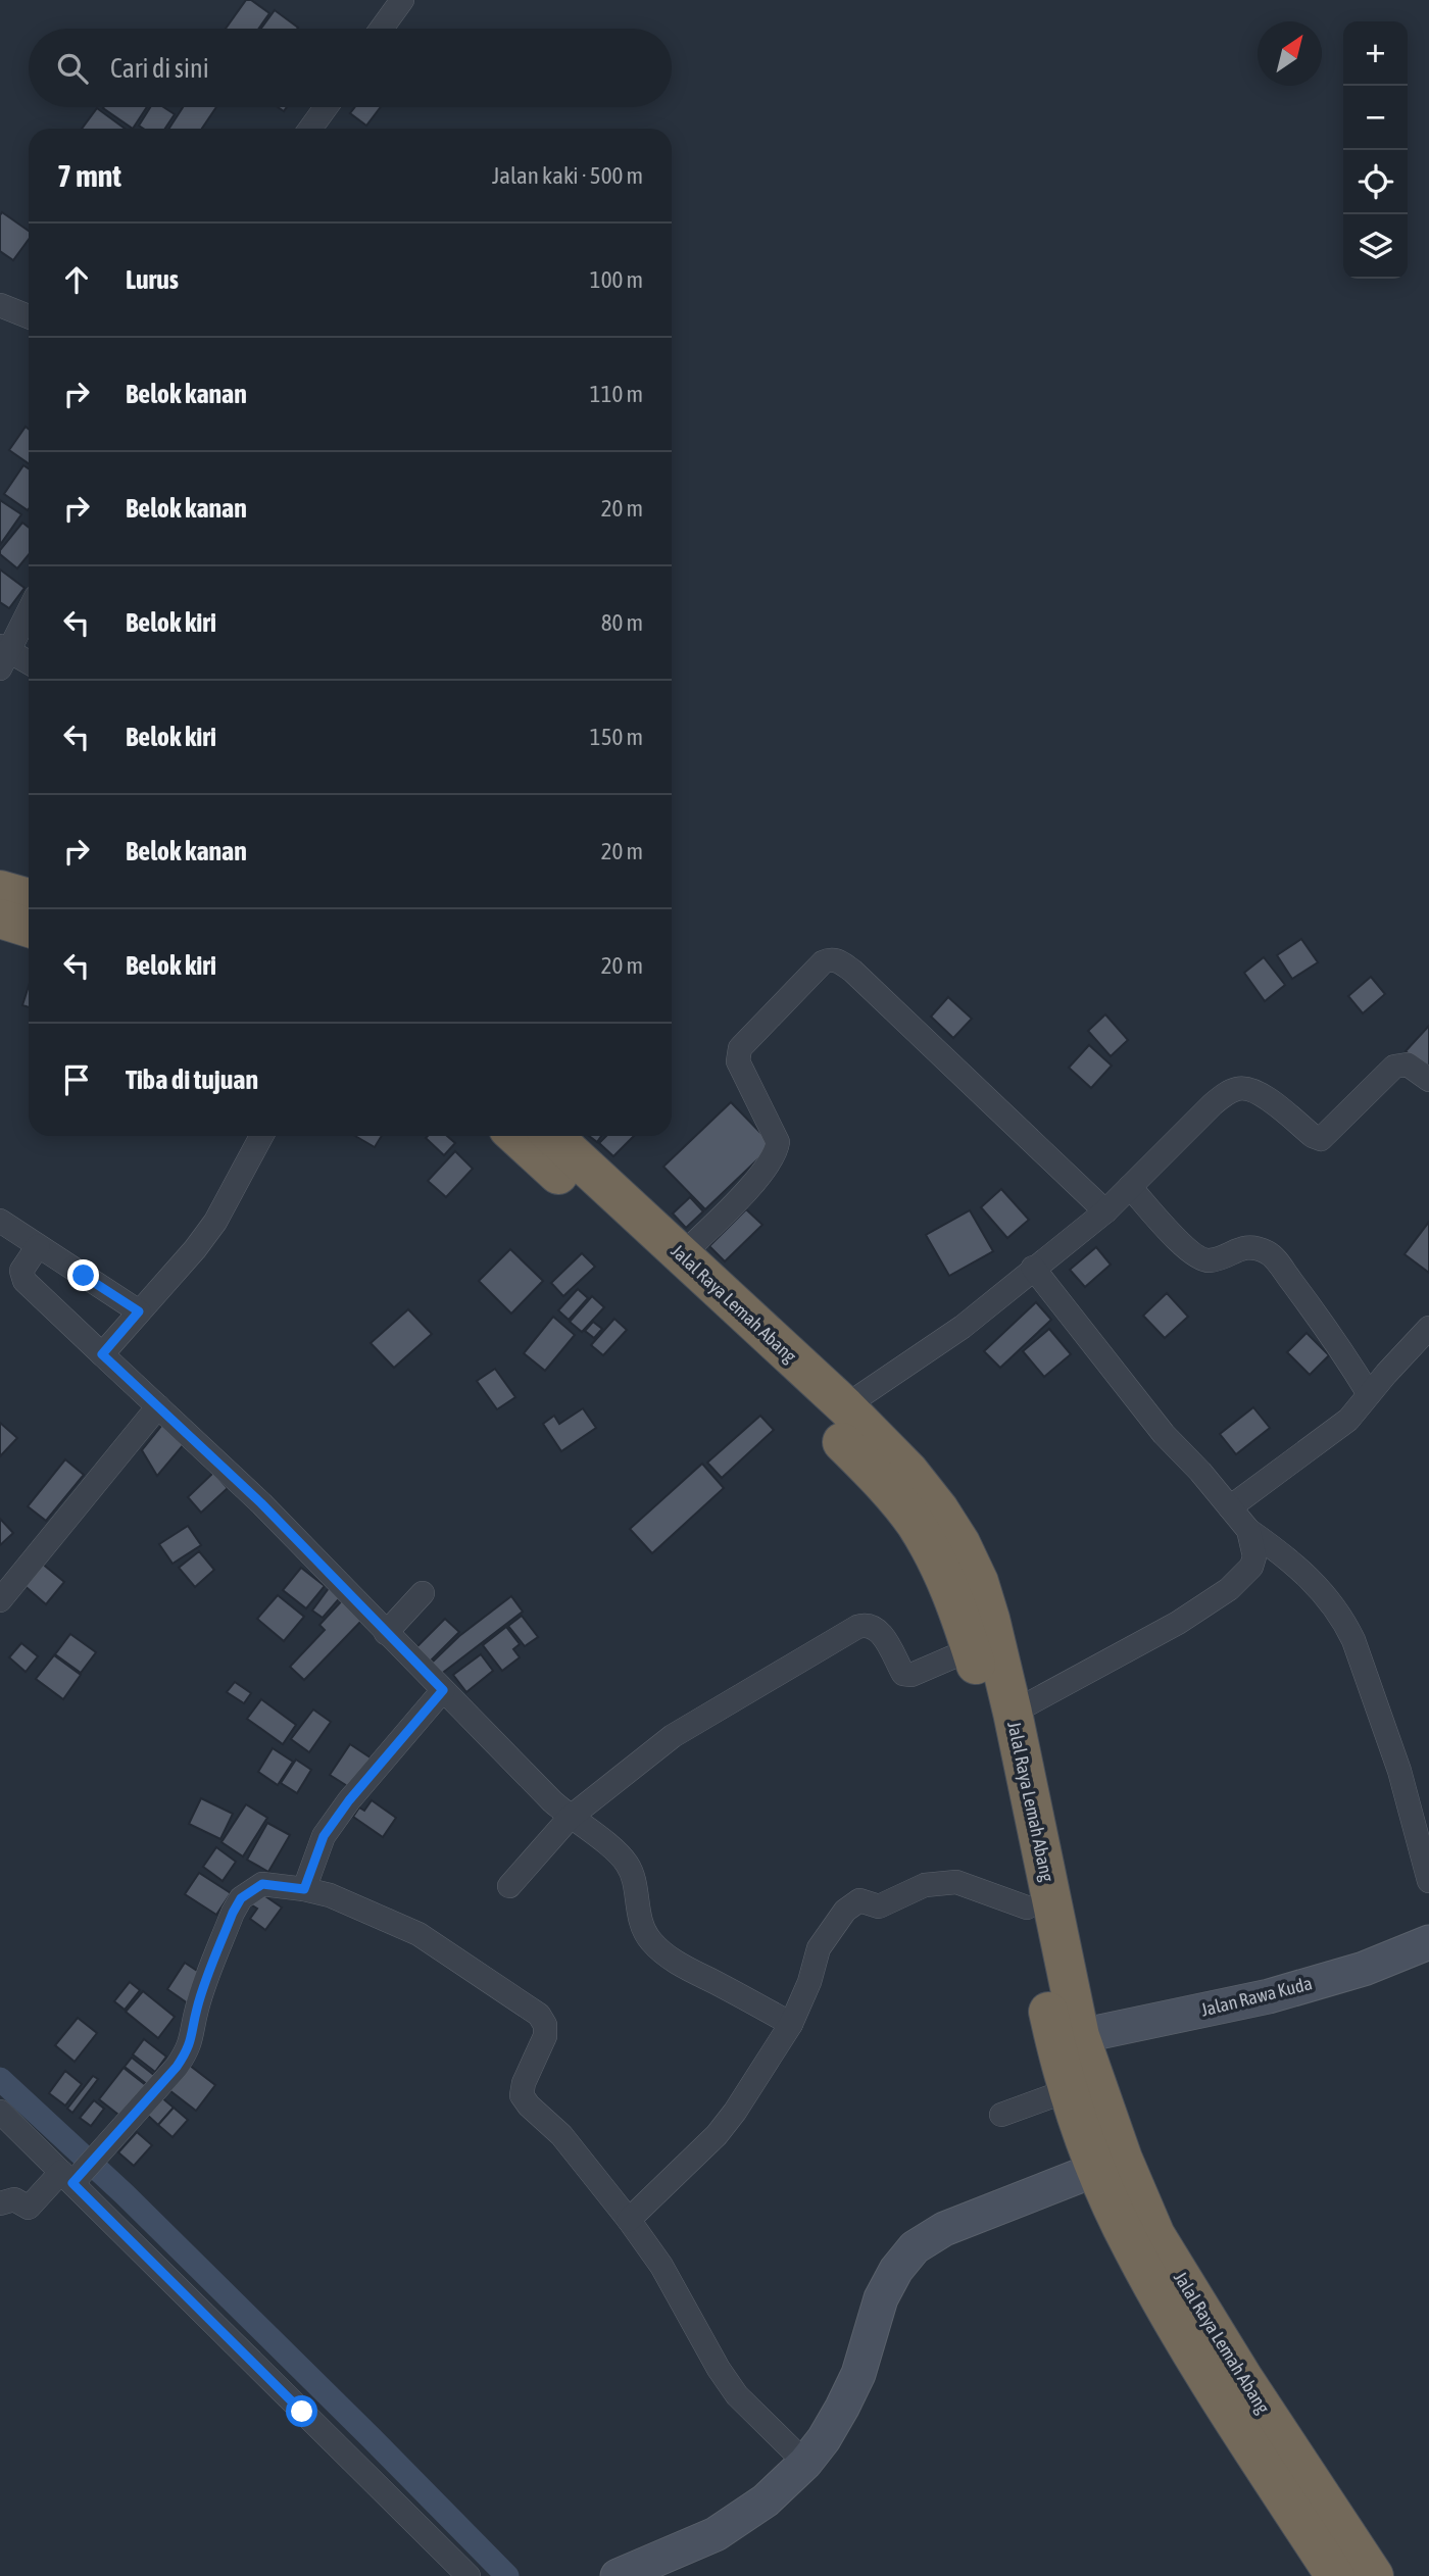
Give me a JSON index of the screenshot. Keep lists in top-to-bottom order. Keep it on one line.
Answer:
{"streets":{"highway":["Jalal Raya Lemah Abang"],"street":["Jalan Rawa Kuda"]},"crossings":[["Jalal Raya Lemah Abang","Jalan Rawa Kuda"]],"north":"top right","page":{"map_buttons":["+","−"],"search":"Cari di sini","heading":["7 mnt","Jalan kaki · 500 m"],"list":[["Lurus","100 m"],["Belok kanan","110 m"],["Belok kanan","20 m"],["Belok kiri","80 m"],["Belok kiri","150 m"],["Belok kanan","20 m"],["Belok kiri","20 m"],"Tiba di tujuan"]}}
